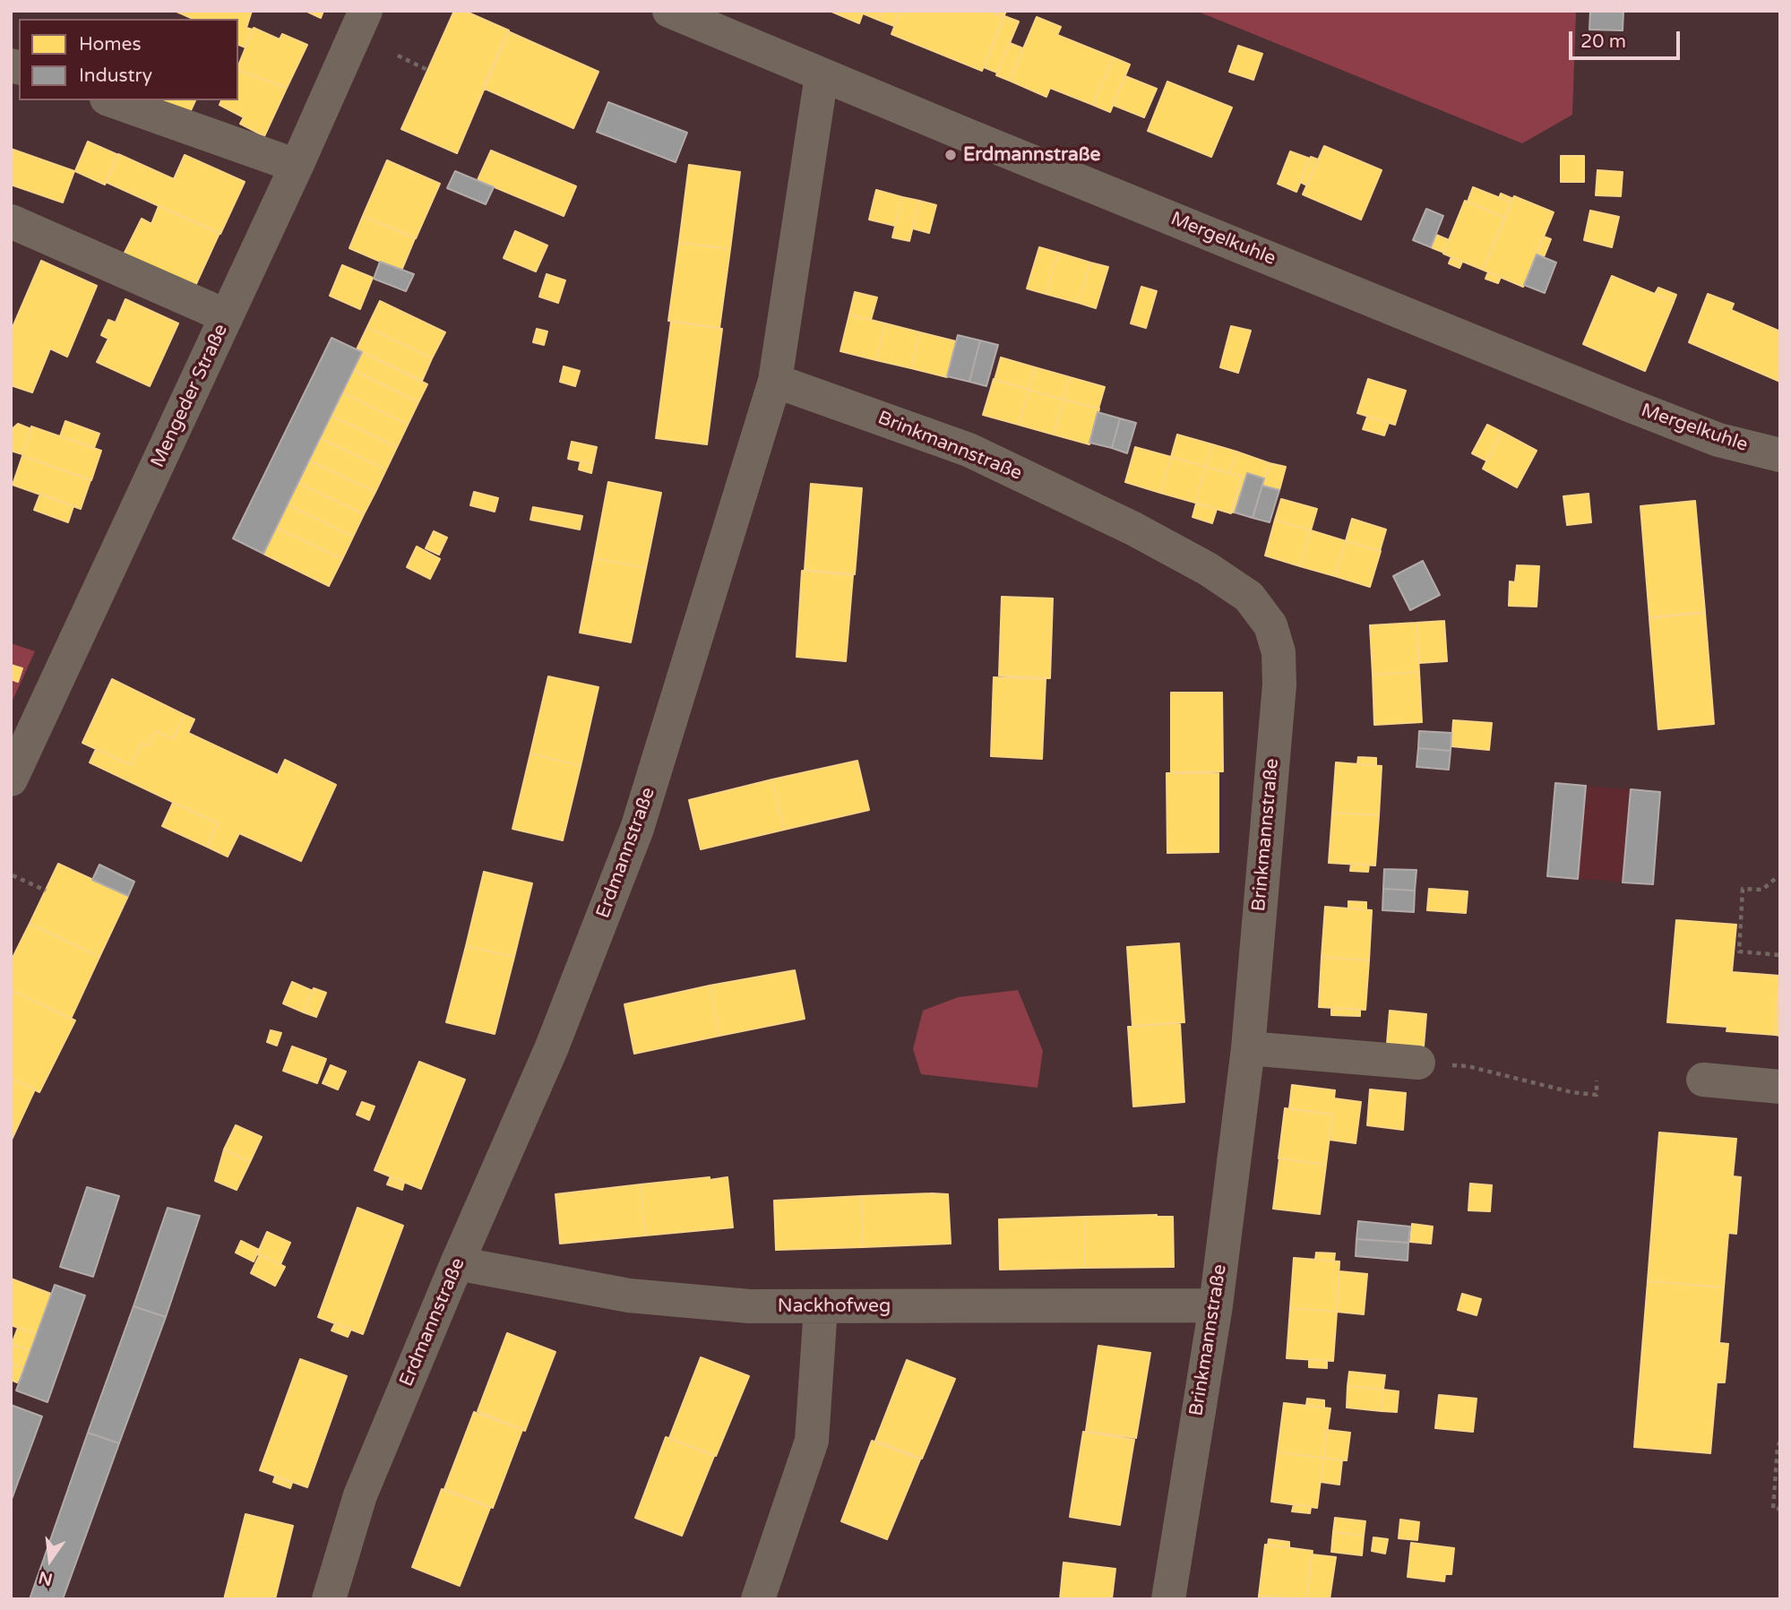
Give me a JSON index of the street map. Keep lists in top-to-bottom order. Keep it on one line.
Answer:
{"streets":{"street":["Mergelkuhle","Mengeder Straße","Brinkmannstraße","Erdmannstraße","Nackhofweg"]},"crossings":[["Mergelkuhle","Erdmannstraße"],["Brinkmannstraße","Erdmannstraße"],["Brinkmannstraße","Nackhofweg"],["Erdmannstraße","Nackhofweg"]],"places":["Erdmannstraße"],"legend":["Homes","Industry"],"scale_bar":"20 m","north":"bottom"}
